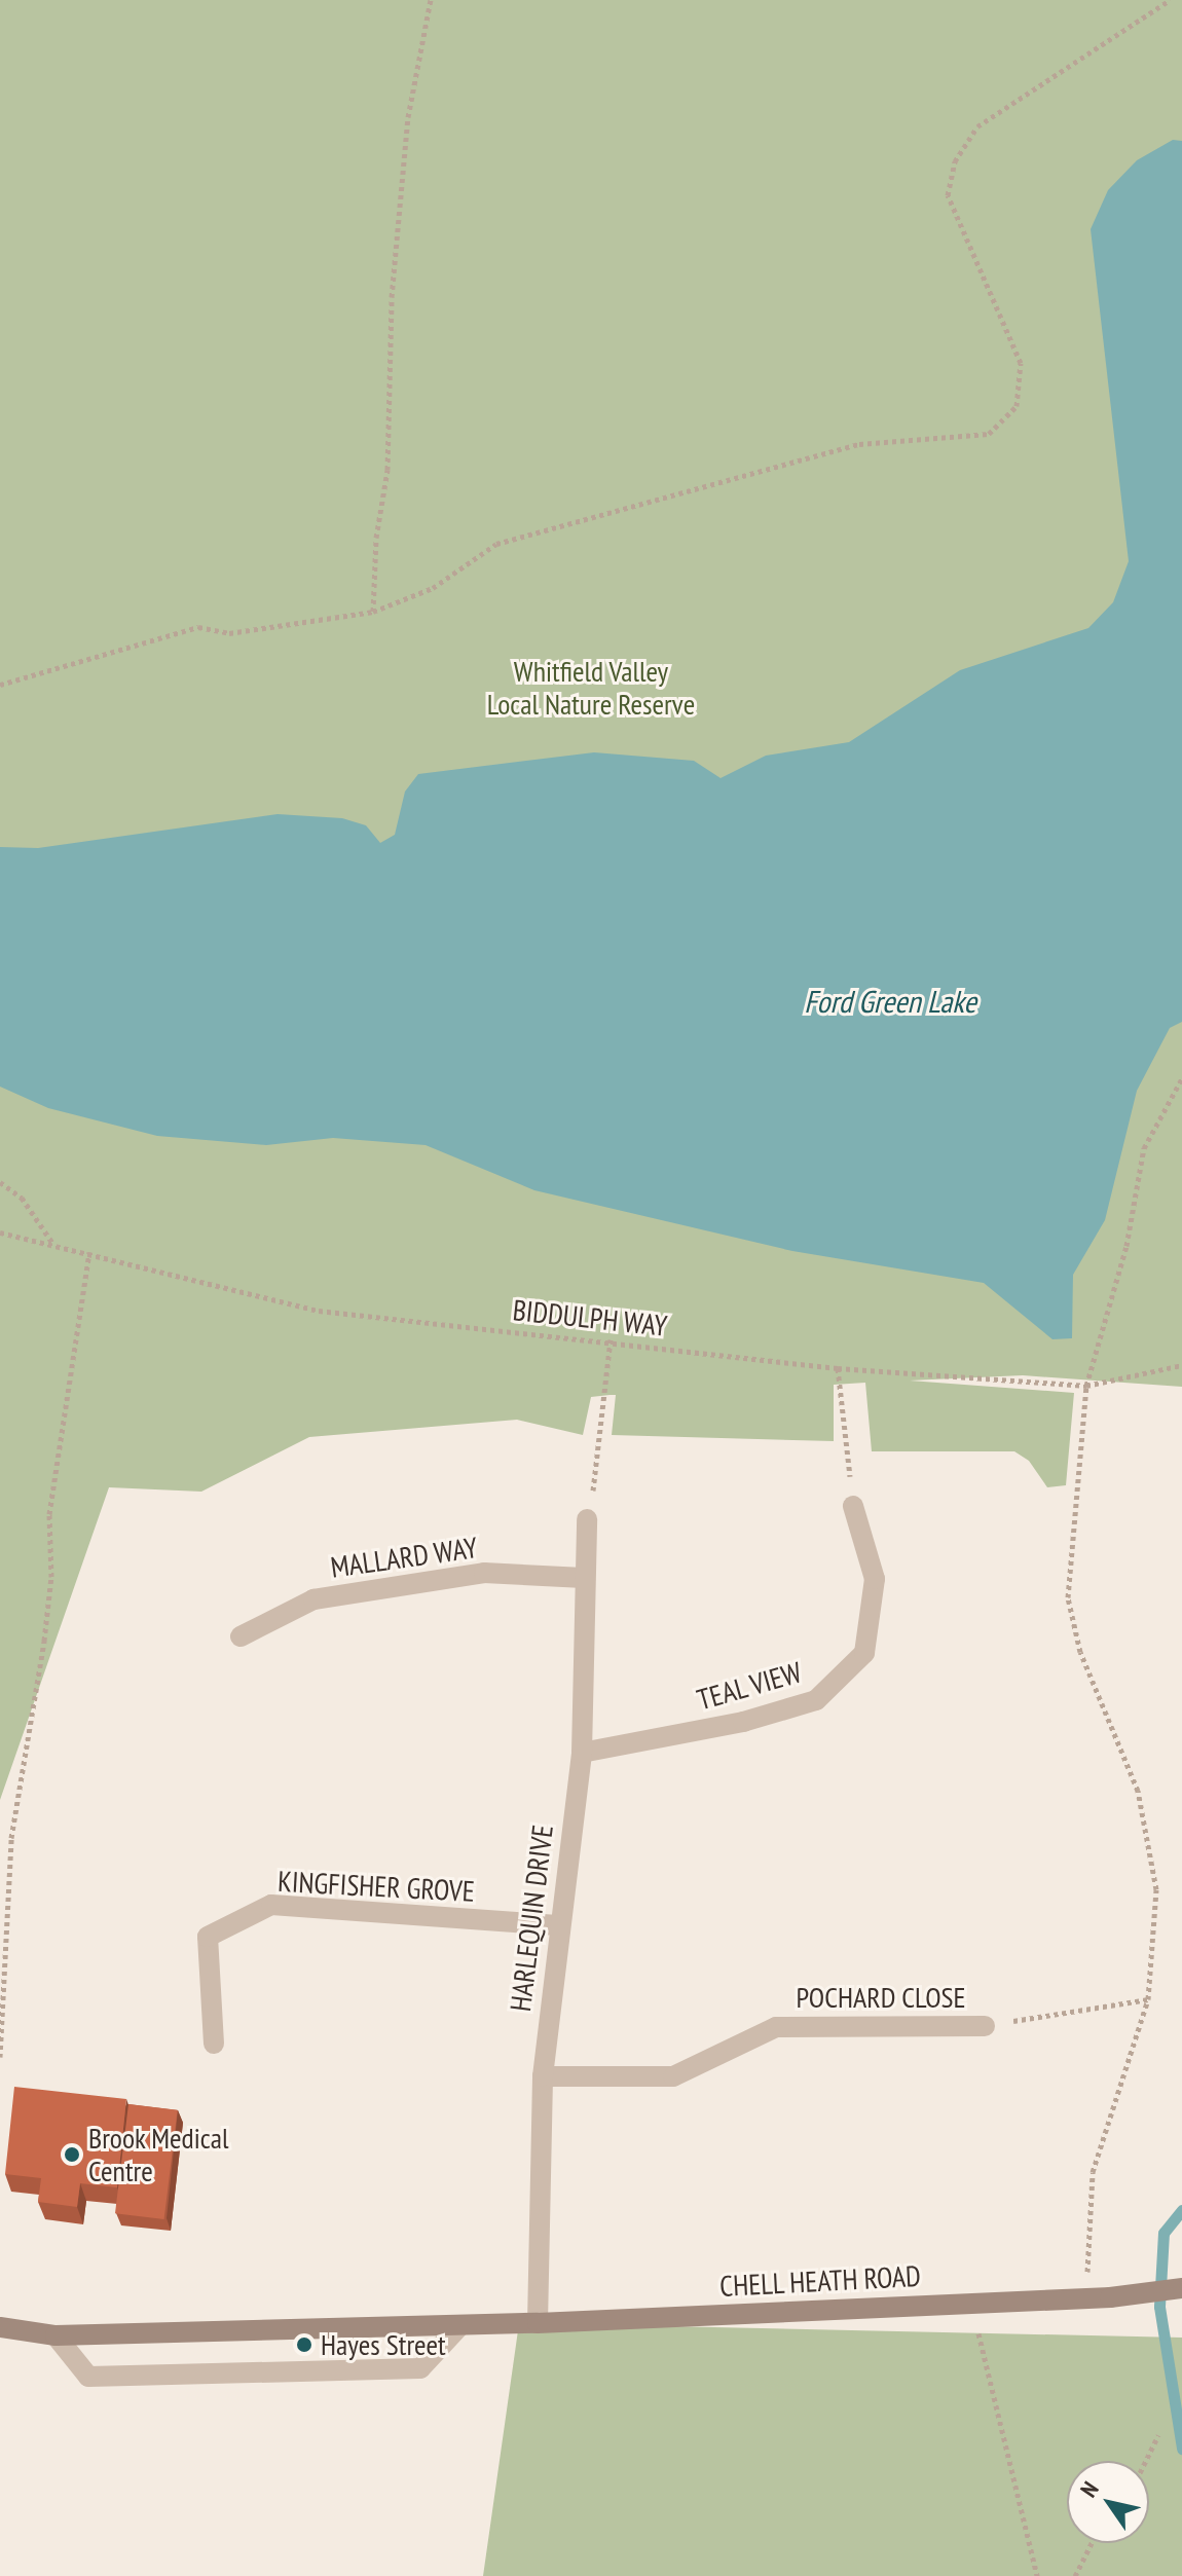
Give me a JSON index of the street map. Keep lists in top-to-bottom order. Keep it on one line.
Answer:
{"streets":{"street":["MALLARD WAY","TEAL VIEW","KINGFISHER GROVE","HARLEQUIN DRIVE","POCHARD CLOSE","CHELL HEATH ROAD"],"path":["BIDDULPH WAY"]},"crossings":[["MALLARD WAY","HARLEQUIN DRIVE"],["TEAL VIEW","HARLEQUIN DRIVE"],["KINGFISHER GROVE","HARLEQUIN DRIVE"],["HARLEQUIN DRIVE","POCHARD CLOSE"],["HARLEQUIN DRIVE","CHELL HEATH ROAD"]],"water":["Ford Green Lake"],"parks":["Whitfield Valley Local Nature Reserve"],"places":["Brook Medical Centre","Hayes Street"],"north":"top left"}
